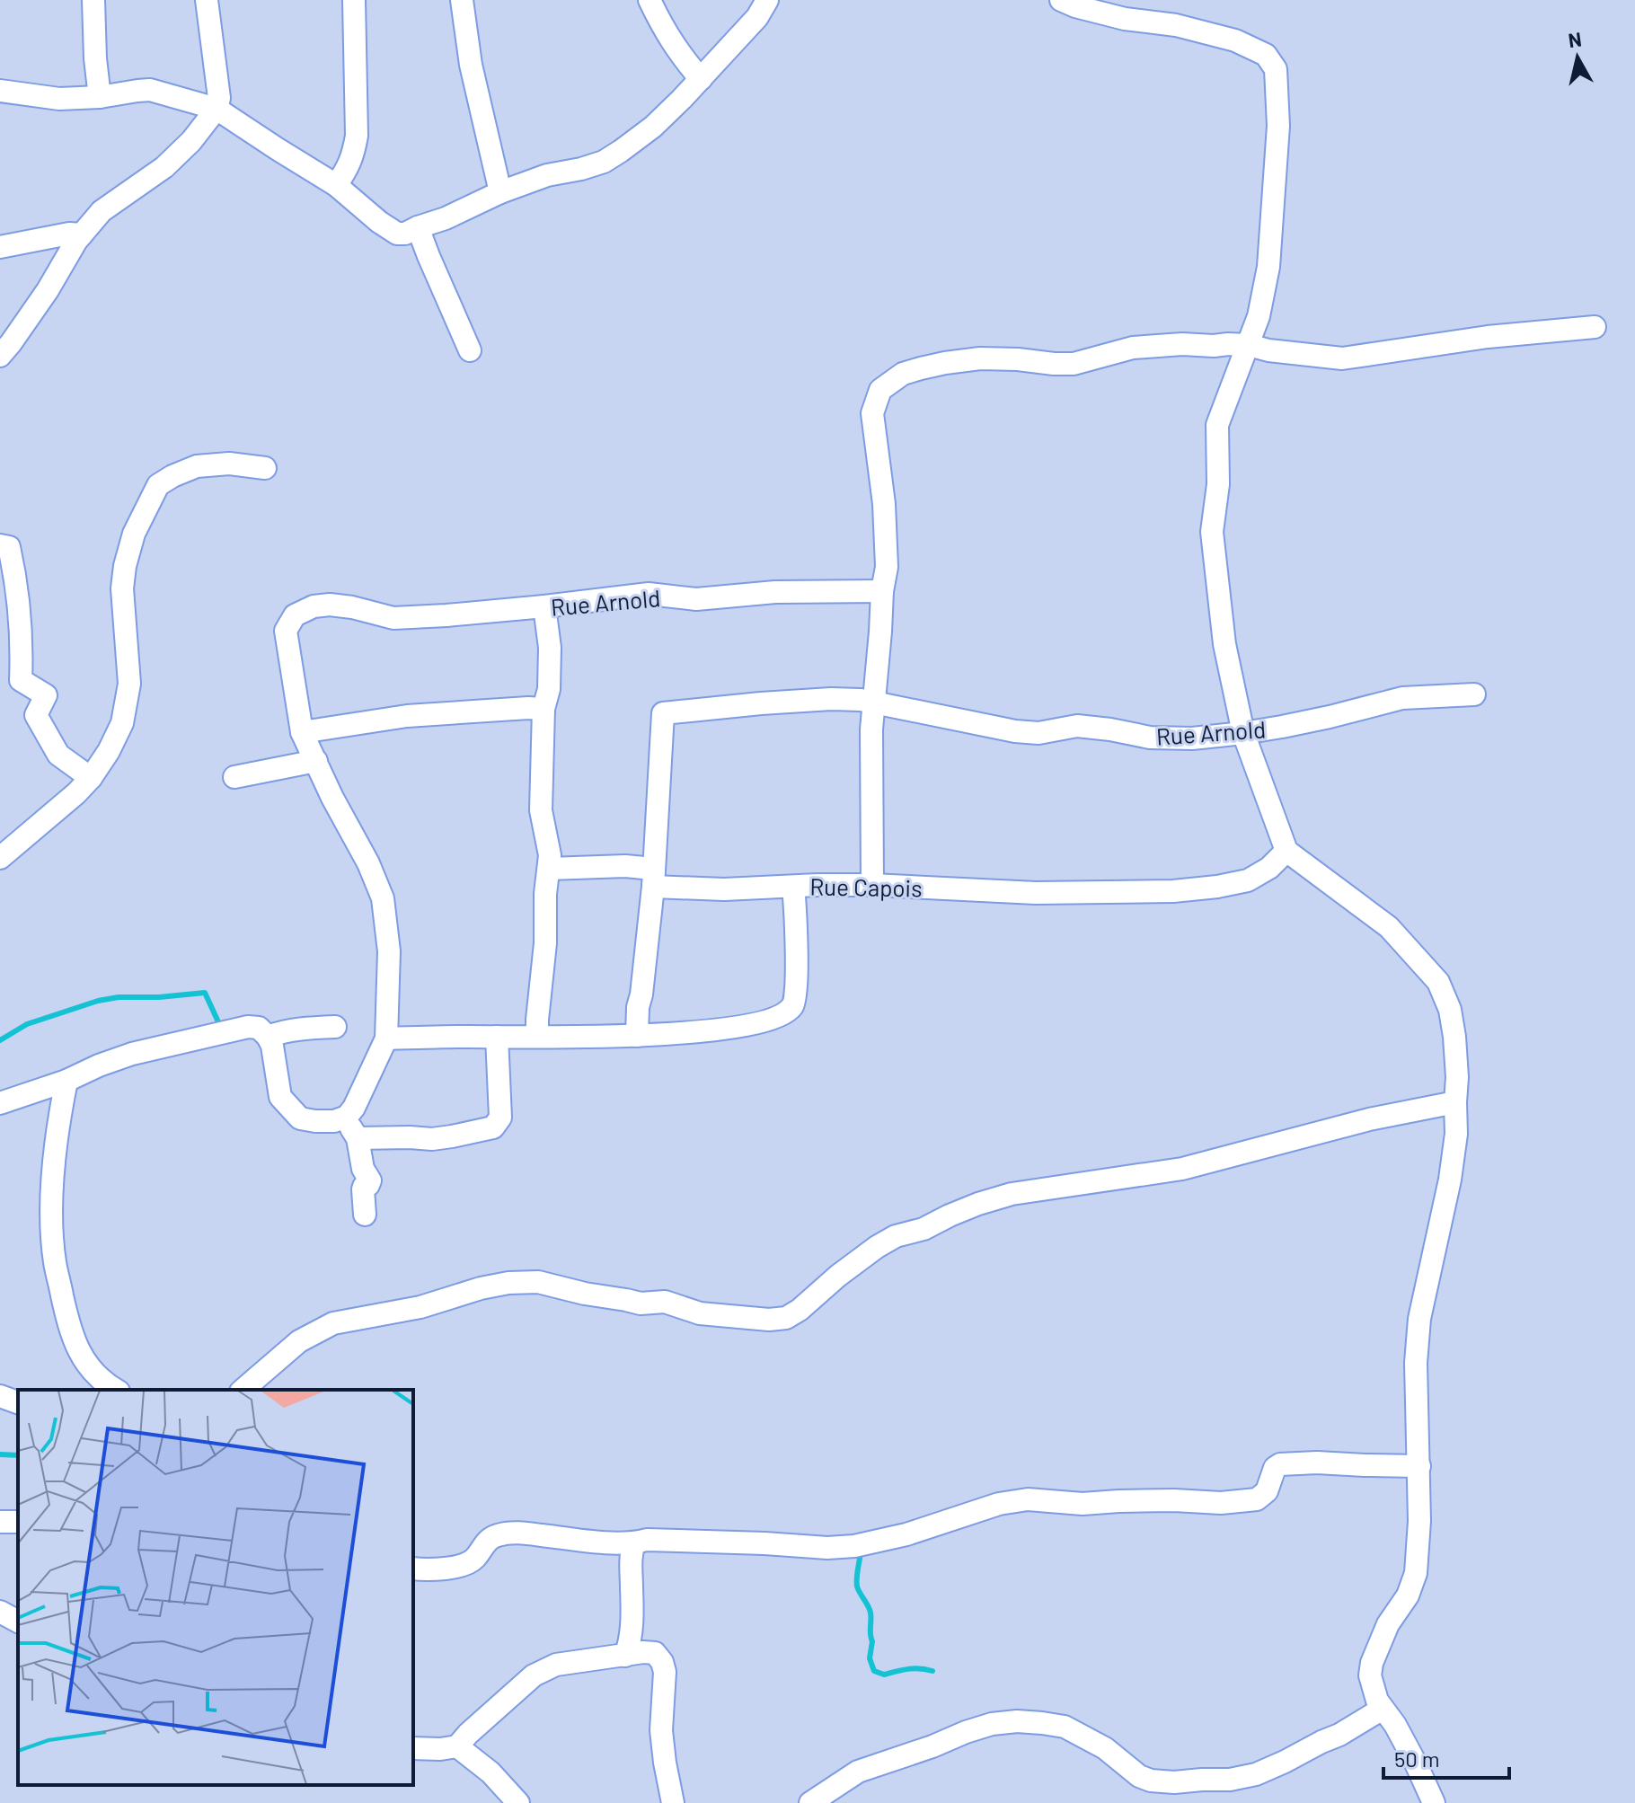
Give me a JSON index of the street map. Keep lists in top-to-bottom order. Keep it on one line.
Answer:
{"streets":{"street":["Rue Arnold","Rue Capois"]},"crossings":[["Rue Arnold","Rue Capois"]],"scale_bar":"50 m","north":"top"}
